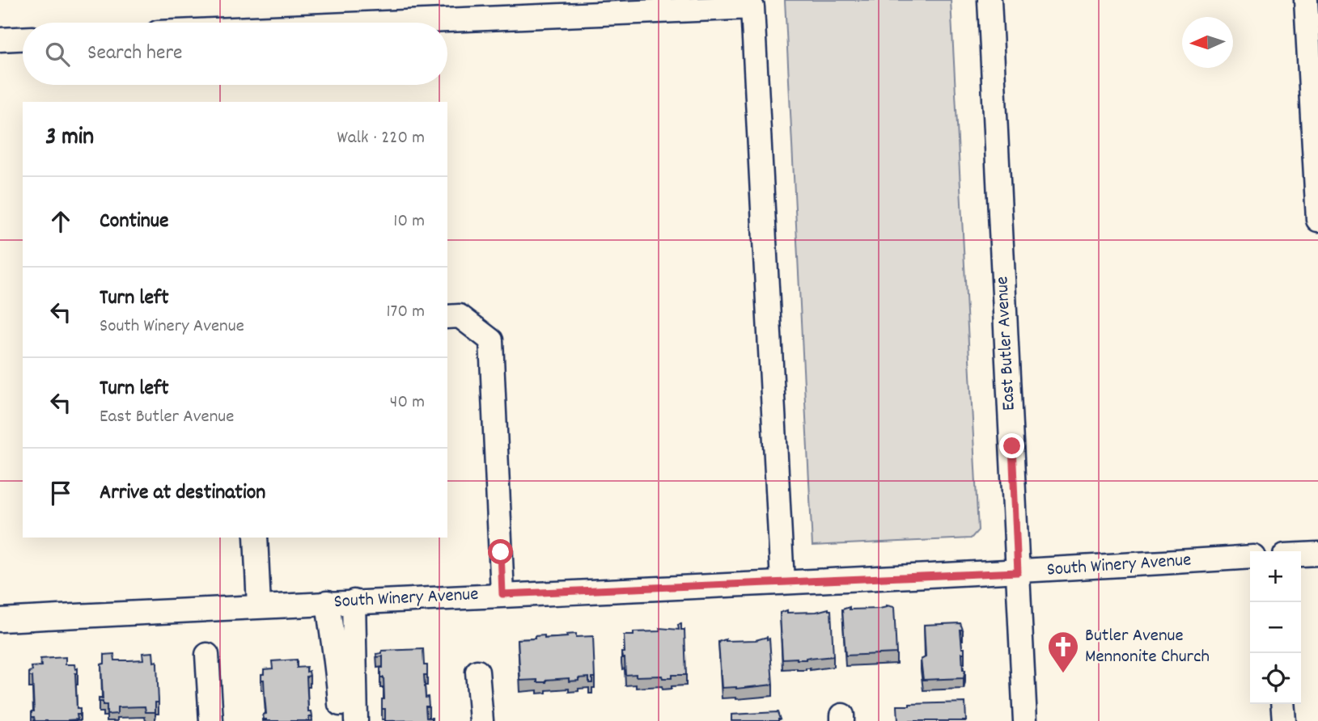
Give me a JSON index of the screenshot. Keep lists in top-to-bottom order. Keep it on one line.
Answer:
{"streets":{"street":["East Butler Avenue","South Winery Avenue"]},"crossings":[["East Butler Avenue","South Winery Avenue"]],"places":{"church":["Butler Avenue Mennonite Church"]},"north":"left","page":{"search":"Search here","heading":["3 min","Walk · 220 m"],"list":[["Continue","10 m"],["Turn left","South Winery Avenue","170 m"],["Turn left","East Butler Avenue","40 m"],"Arrive at destination"],"map_buttons":["+","−"]}}
